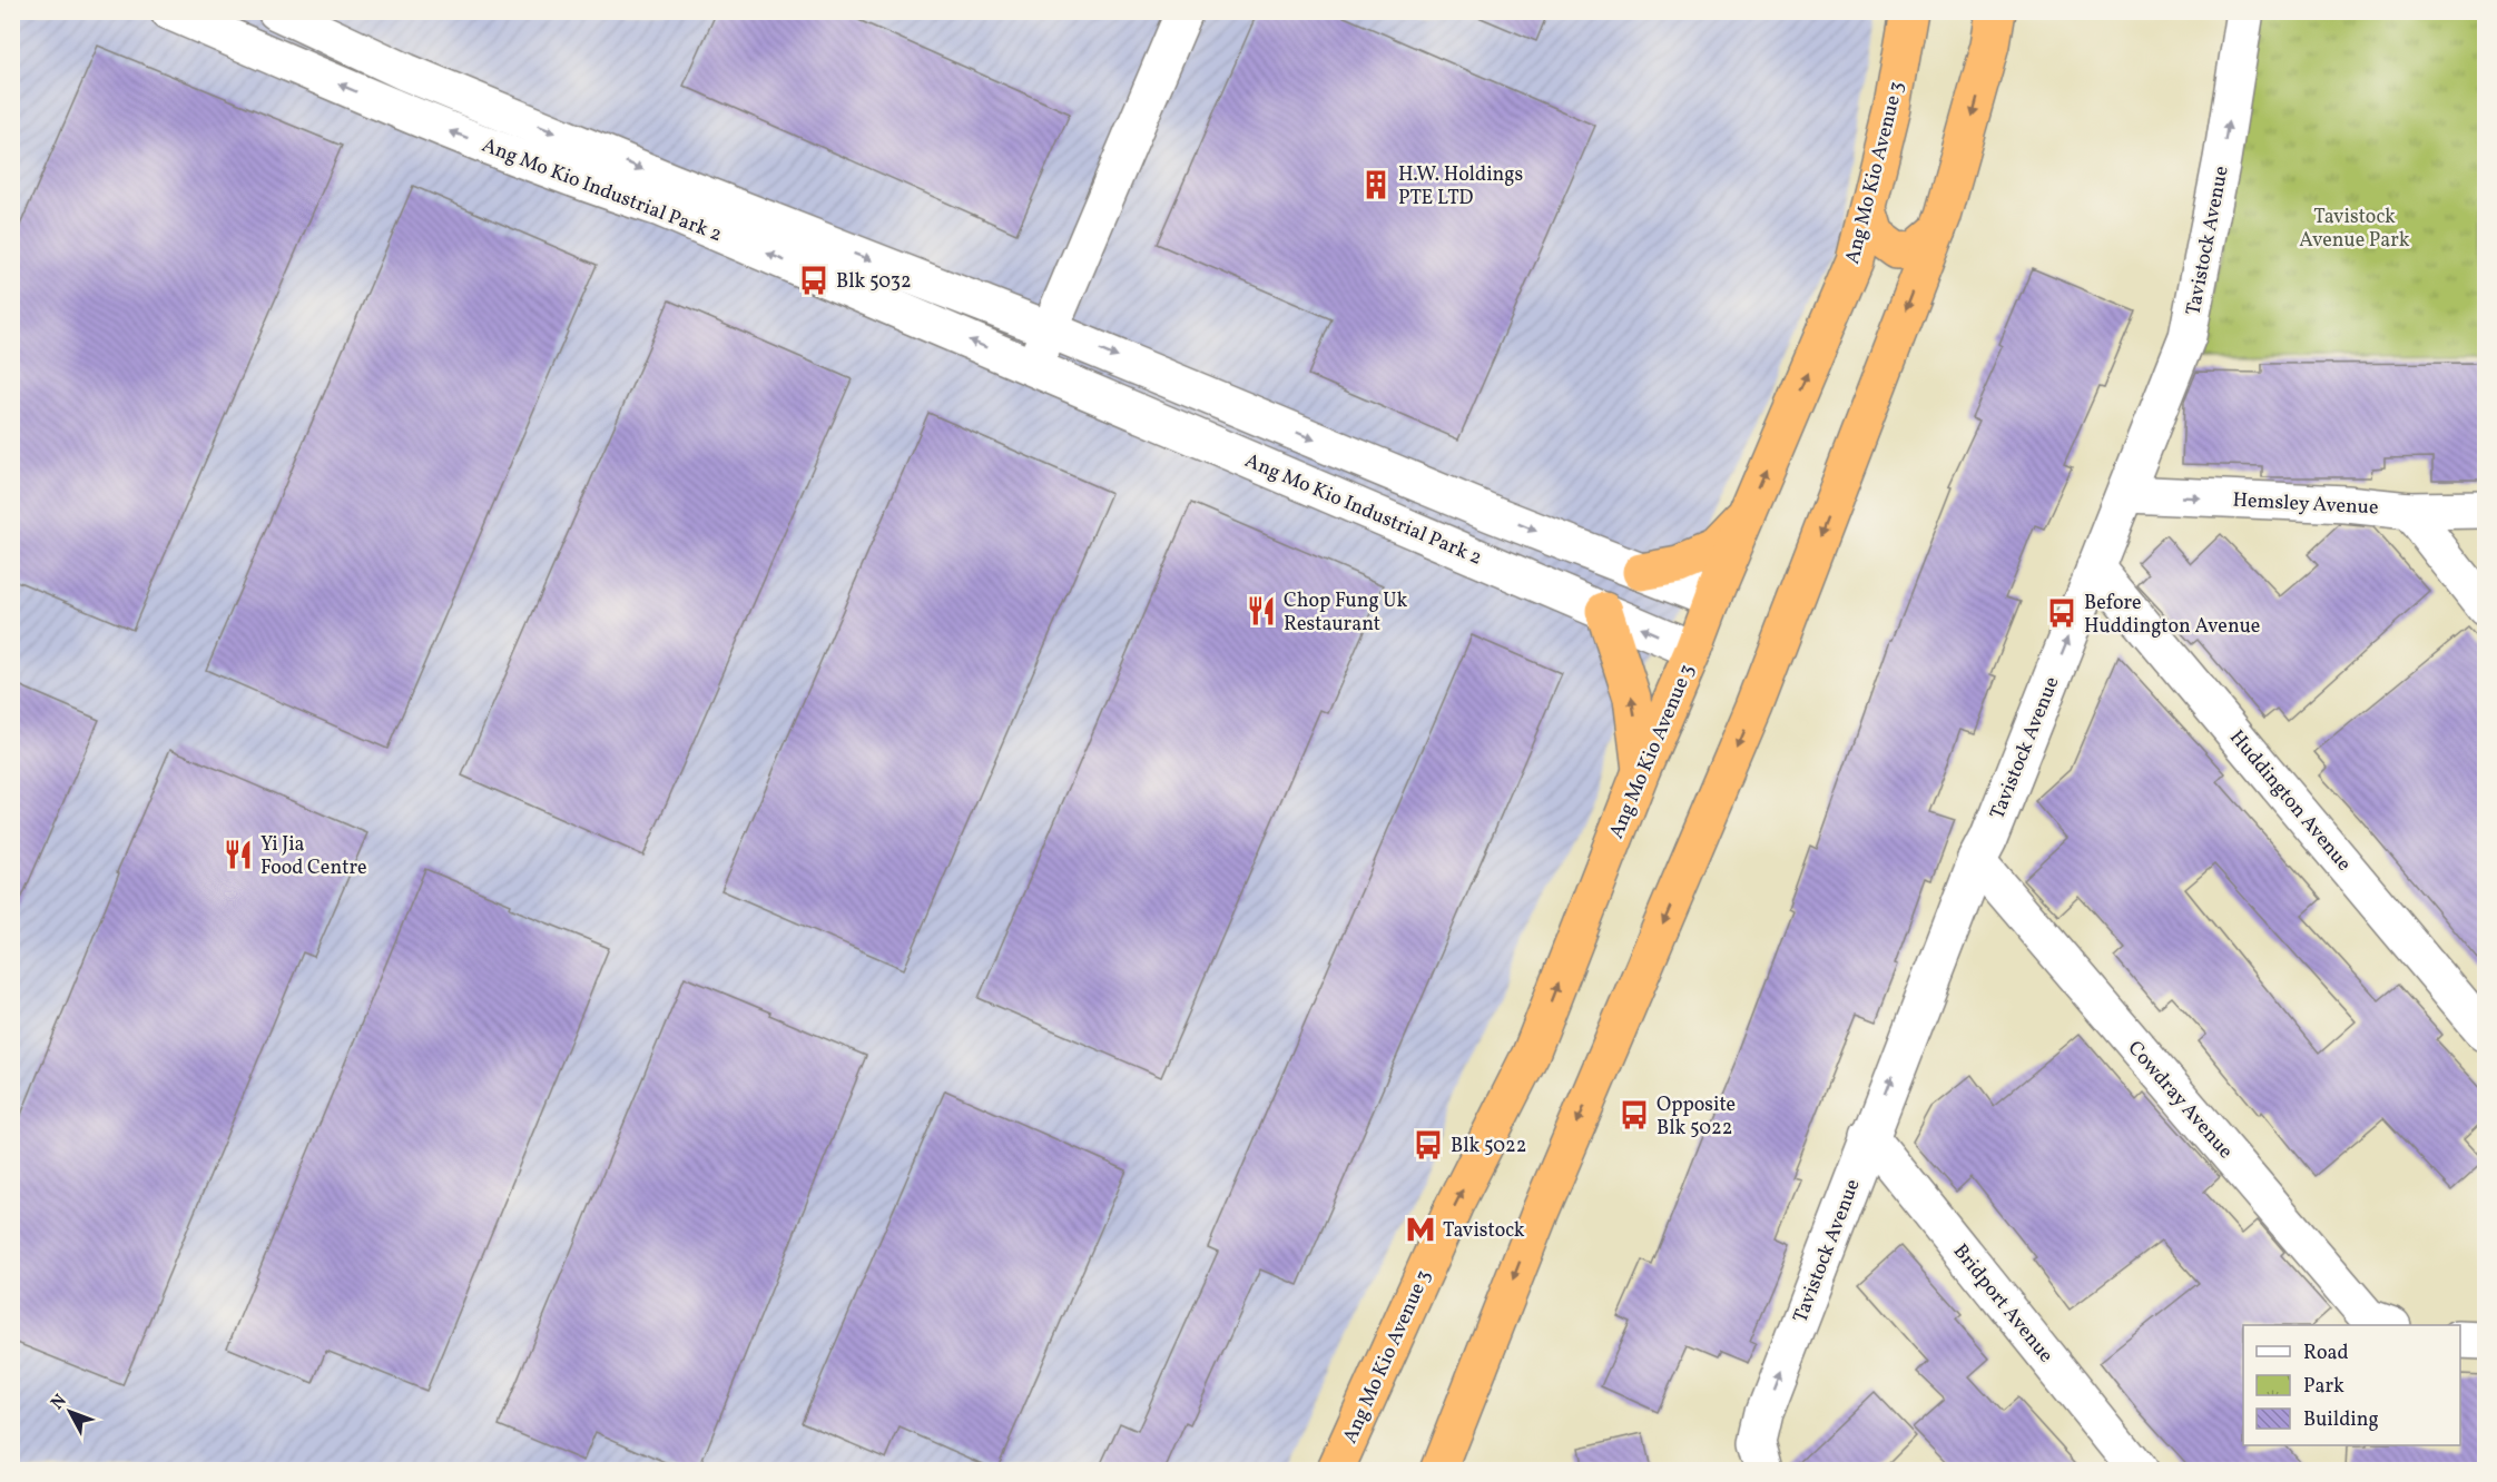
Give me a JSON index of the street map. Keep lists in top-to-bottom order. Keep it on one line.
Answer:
{"streets":{"highway":["Ang Mo Kio Avenue 3"],"street":["Ang Mo Kio Industrial Park 2","Tavistock Avenue","Hemsley Avenue","Huddington Avenue","Cowdray Avenue","Bridport Avenue"]},"crossings":[["Ang Mo Kio Avenue 3","Ang Mo Kio Industrial Park 2"],["Tavistock Avenue","Hemsley Avenue"],["Tavistock Avenue","Huddington Avenue"],["Tavistock Avenue","Cowdray Avenue"],["Tavistock Avenue","Bridport Avenue"]],"one_way":["Tavistock Avenue","Hemsley Avenue"],"parks":["Tavistock Avenue Park"],"places":{"building":["H.W. Holdings PTE LTD"],"bus stop":["Blk 5032","Before Huddington Avenue","Opposite Blk 5022","Blk 5022"],"restaurant":["Chop Fung Uk Restaurant","Yi Jia Food Centre"],"metro station":["Tavistock"]},"legend":["Road","Park","Building"],"north":"top left"}
